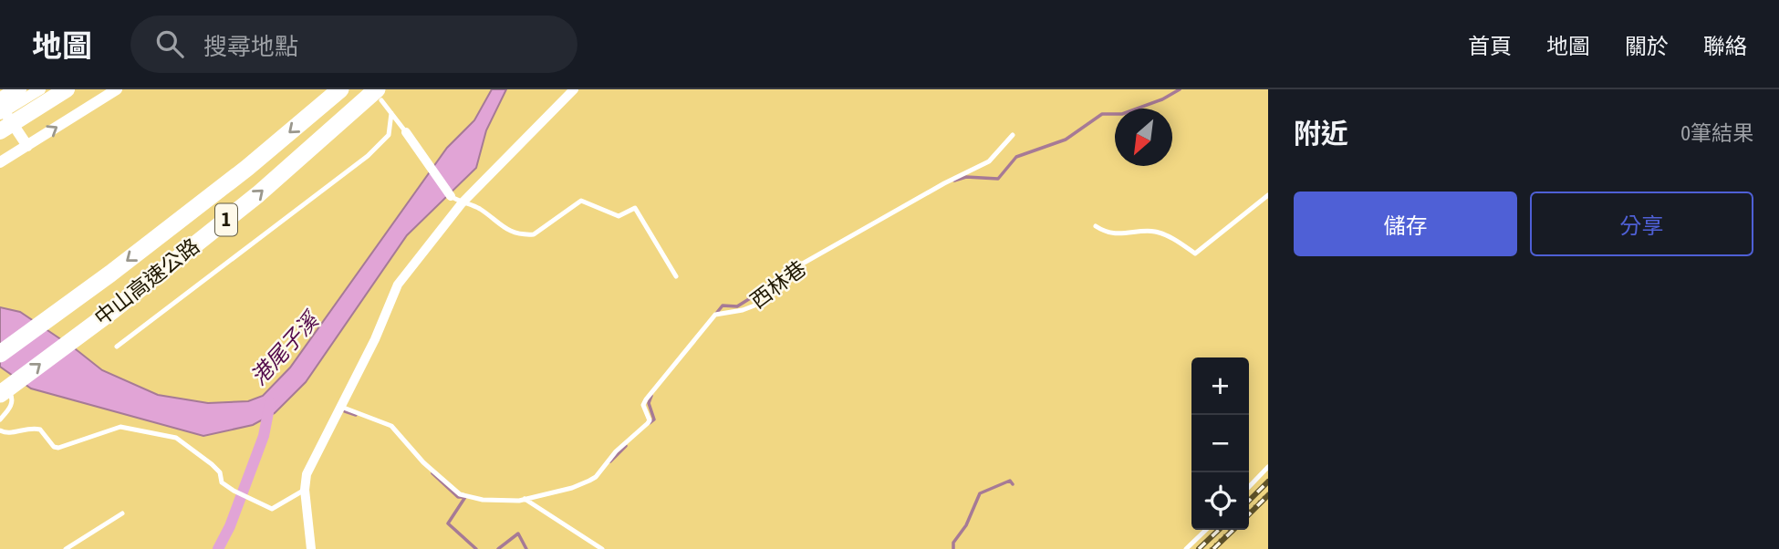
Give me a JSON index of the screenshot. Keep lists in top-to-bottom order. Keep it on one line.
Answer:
{"streets":{"highway":["1","中山高速公路"],"lane":["西林巷"]},"water":["港尾子溪"],"north":"bottom left","page":{"header":"地圖","search":"搜尋地點","nav":["首頁","地圖","關於","聯絡"],"heading":["附近","0筆結果"],"buttons":["儲存","分享"],"map_buttons":["+","−"]}}
